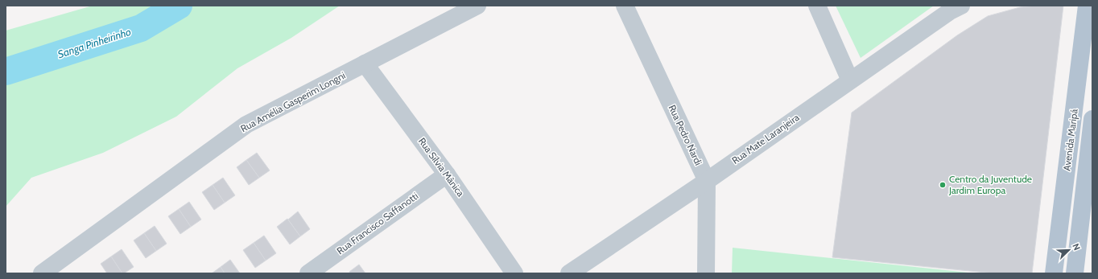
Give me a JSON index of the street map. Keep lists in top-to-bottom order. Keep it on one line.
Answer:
{"streets":{"main road":["Avenida Maripá"],"street":["Rua Amélia Gasperim Longni","Rua Pedro Nardi","Rua Mate Laranjeira","Rua Sílvia Mânica","Rua Francisco Saffanotti"]},"crossings":[["Rua Amélia Gasperim Longni","Rua Sílvia Mânica"],["Rua Pedro Nardi","Rua Mate Laranjeira"],["Rua Sílvia Mânica","Rua Francisco Saffanotti"]],"water":["Sanga Pinheirinho"],"places":["Centro da Juventude Jardim Europa"],"north":"top right"}
